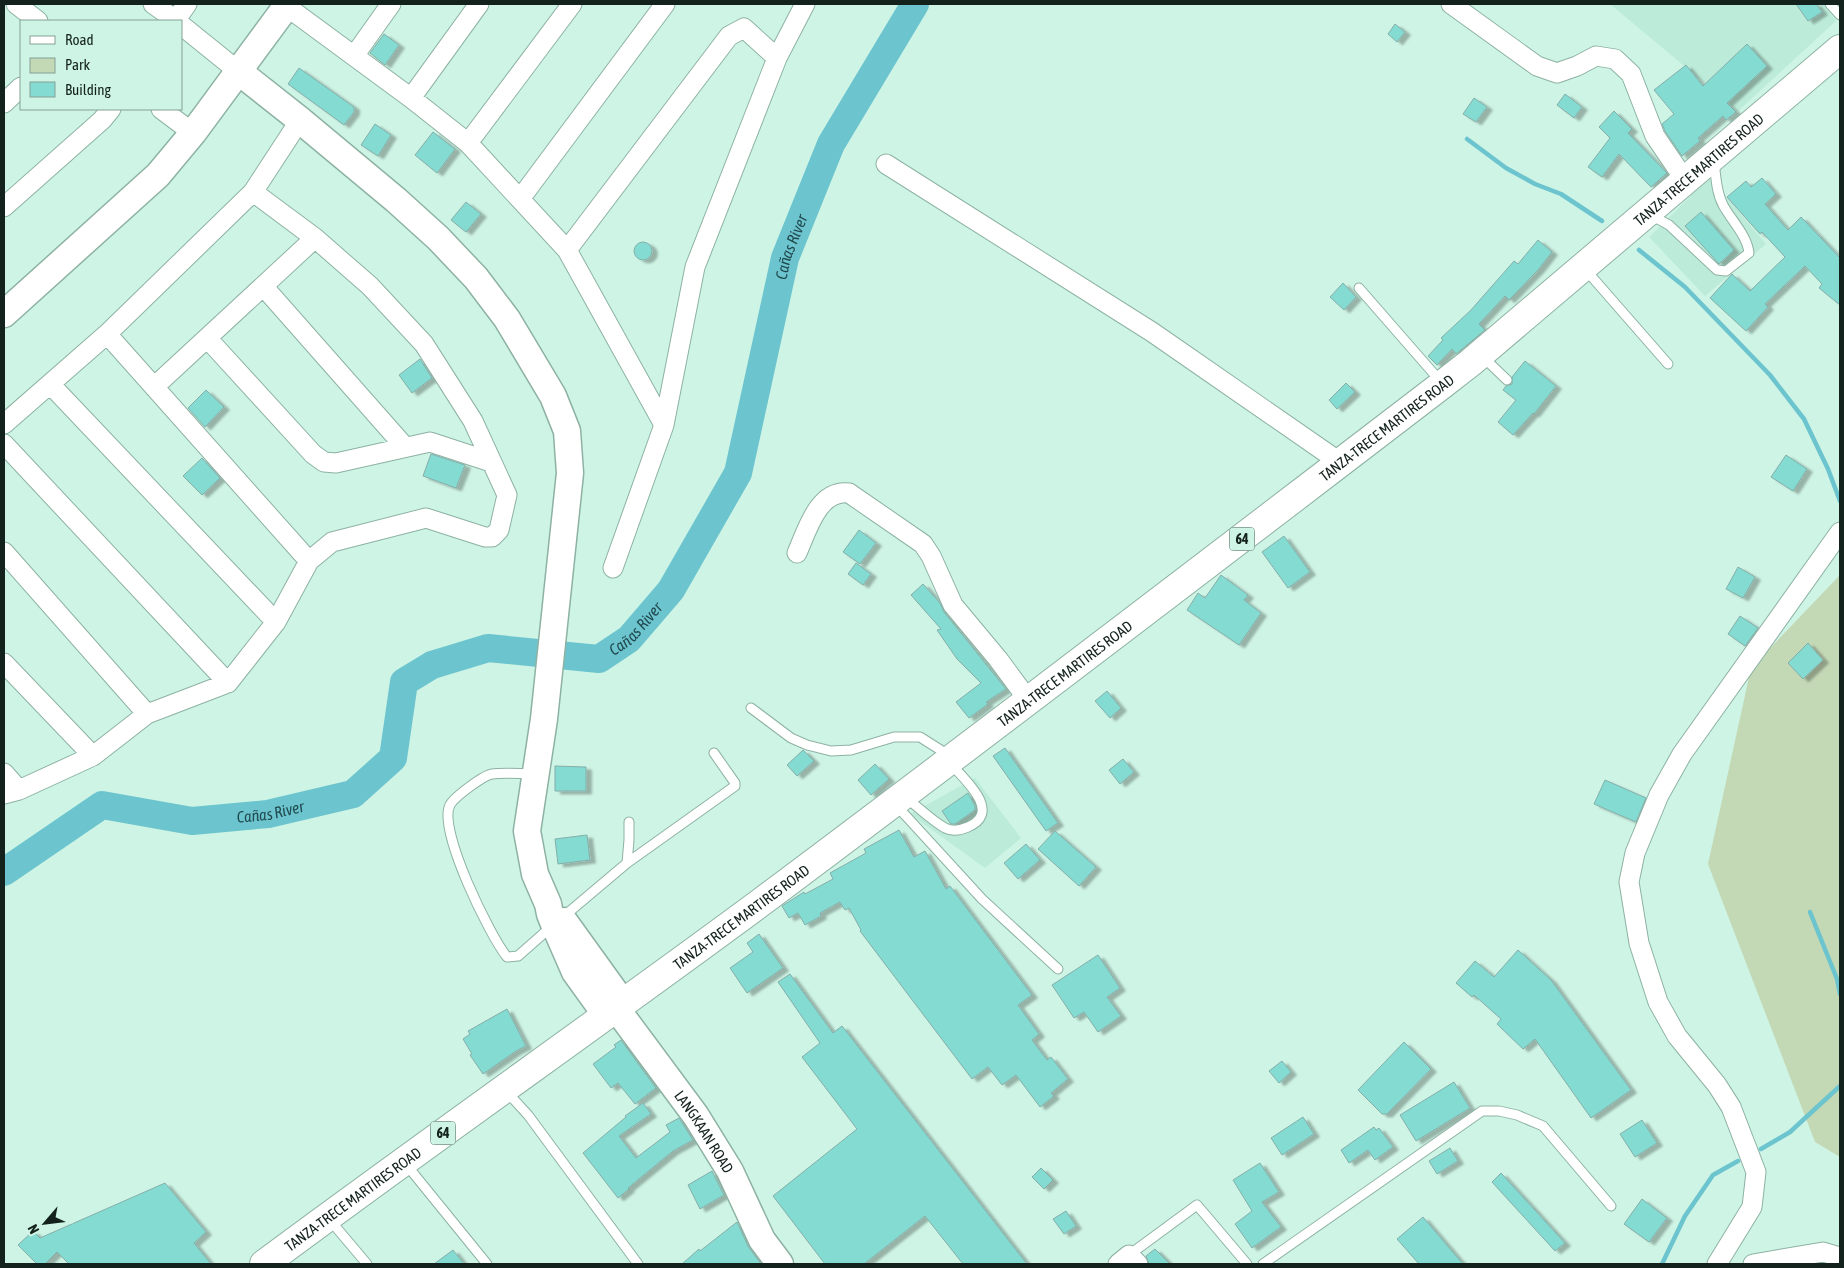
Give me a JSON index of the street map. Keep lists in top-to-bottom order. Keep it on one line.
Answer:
{"streets":{"main road":["TANZA-TRECE MARTIRES ROAD","64"],"street":["LANGKAAN ROAD"]},"crossings":[["TANZA-TRECE MARTIRES ROAD","LANGKAAN ROAD"]],"water":["Cañas River"],"legend":["Road","Park","Building"],"north":"bottom left"}
